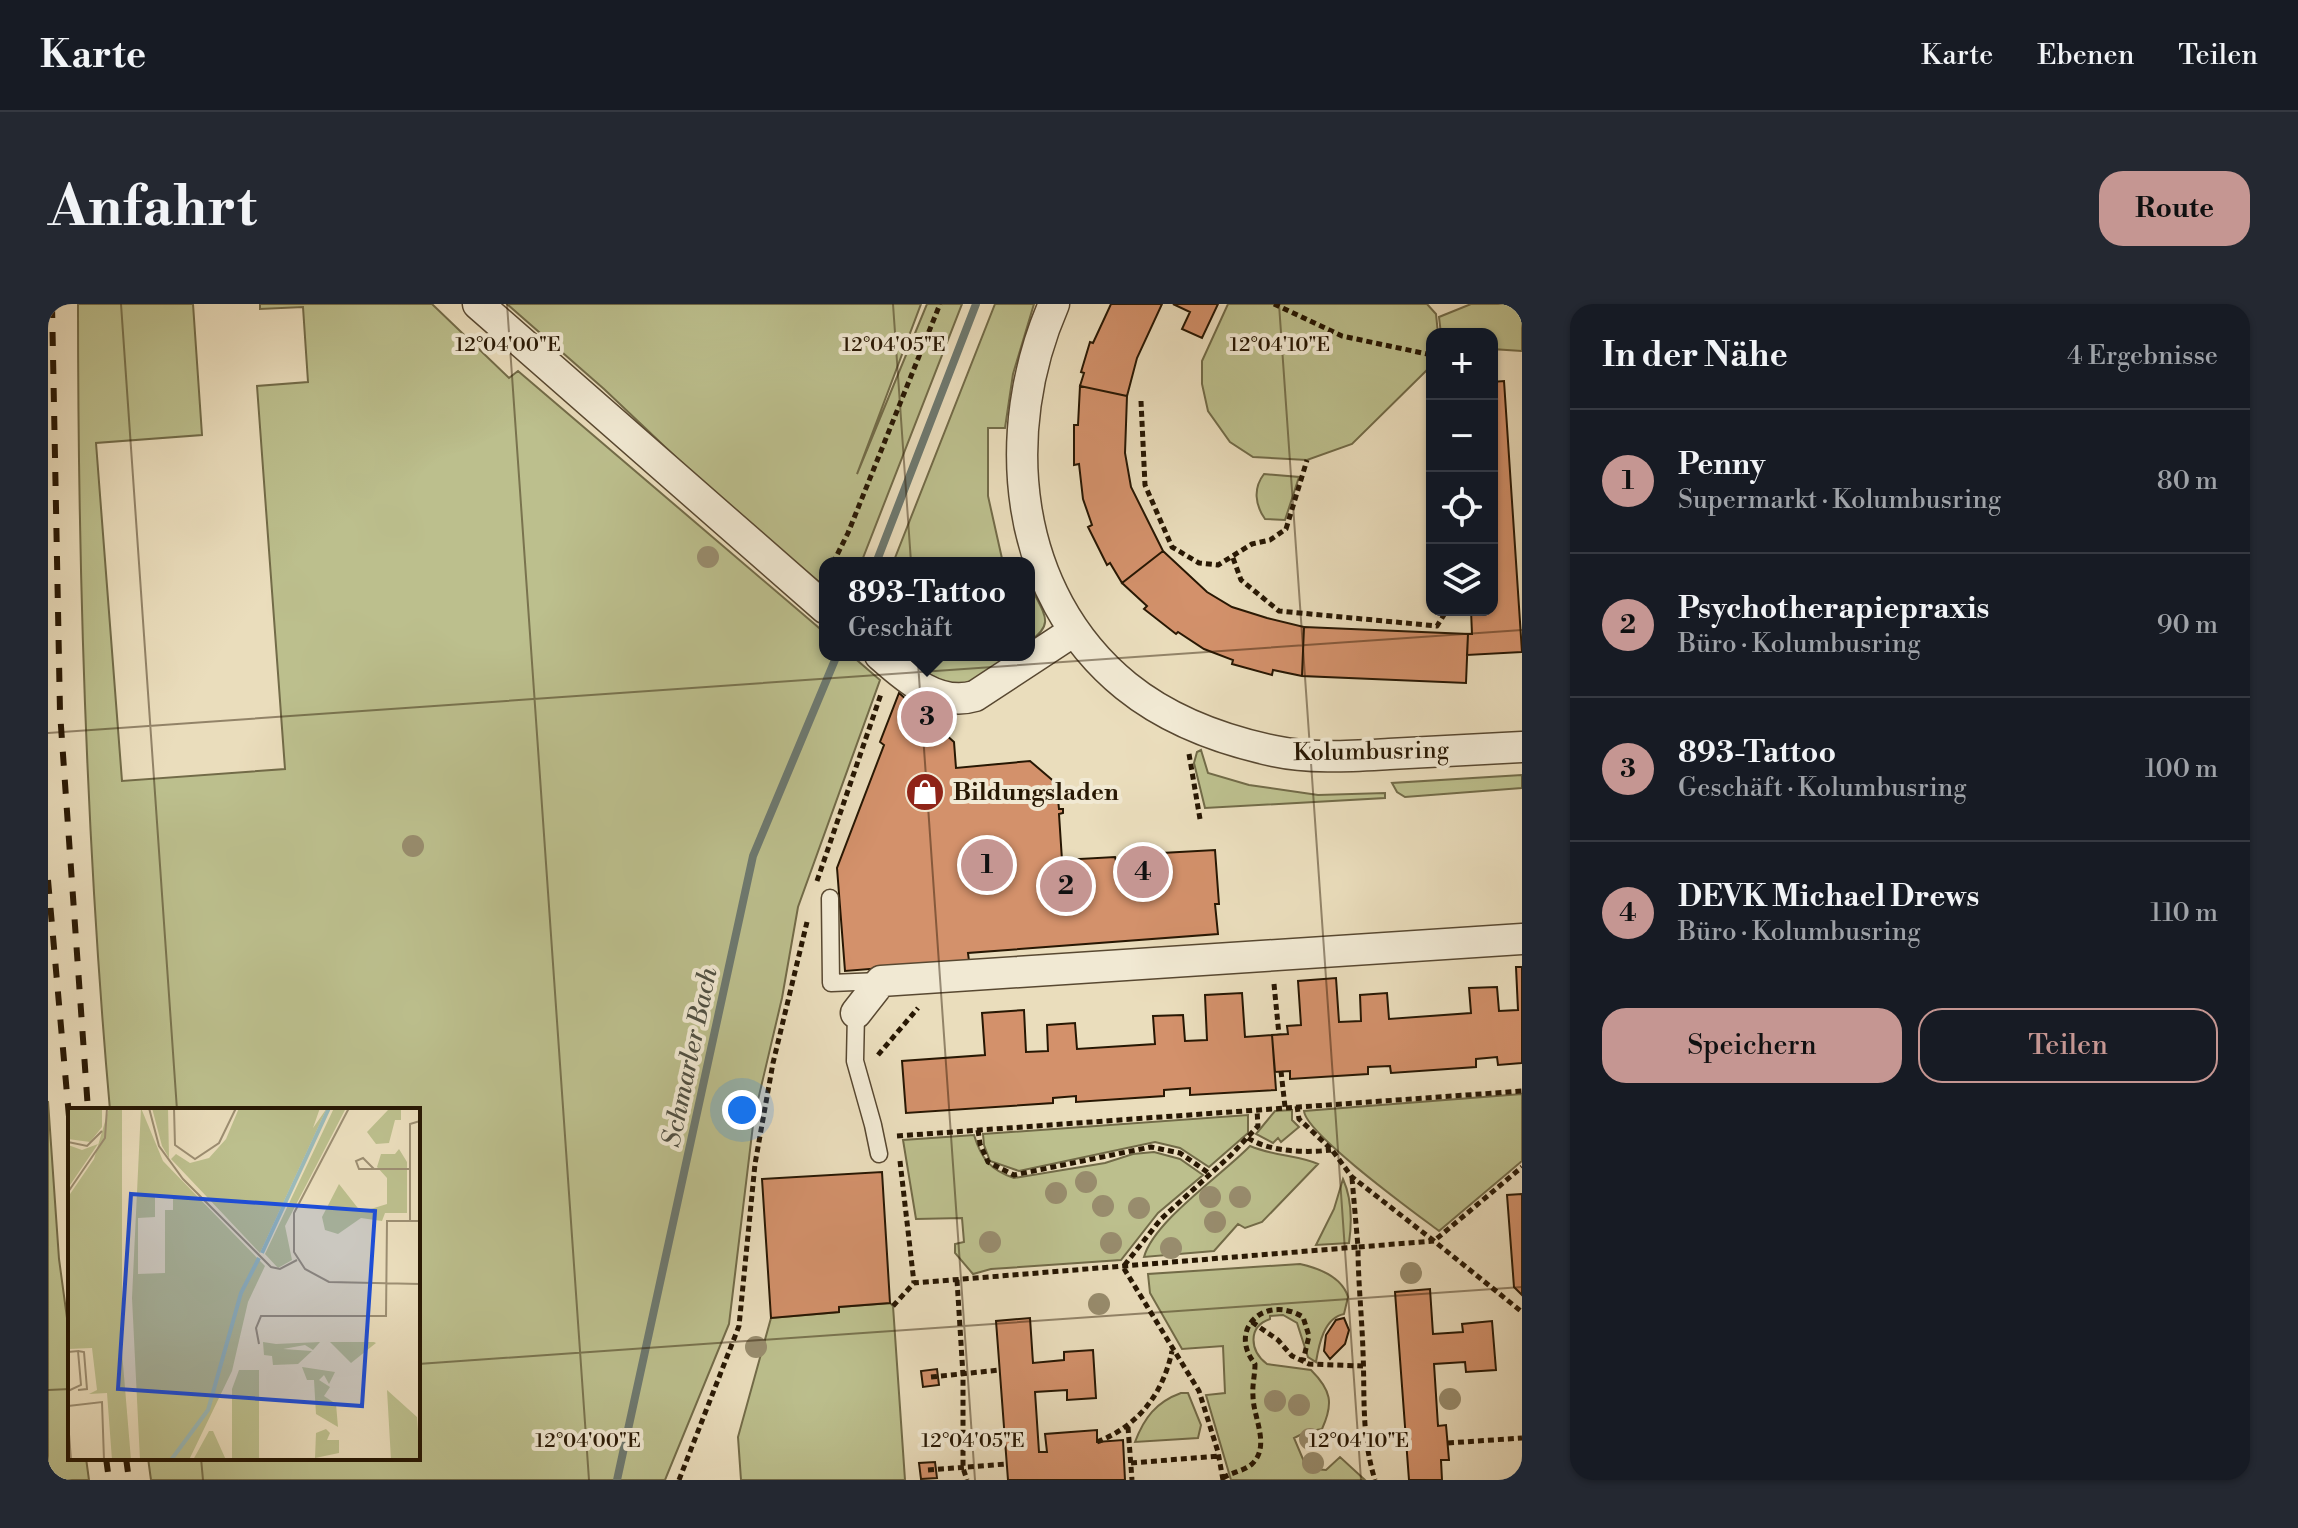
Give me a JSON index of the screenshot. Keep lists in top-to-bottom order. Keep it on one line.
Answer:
{"streets":{"street":["Kolumbusring"]},"water":["Schmarler Bach"],"places":{"shop":["Bildungsladen"]},"page":{"header":"Karte","nav":["Karte","Ebenen","Teilen"],"buttons":["Route",["Speichern","Teilen"]],"title":"Anfahrt","heading":["In der Nähe","4 Ergebnisse"],"map_buttons":["+","−"],"list":[{"mark":"1","name":"Penny","note":"Supermarkt · Kolumbusring","value":"80 m"},{"mark":"2","name":"Psychotherapiepraxis","note":"Büro · Kolumbusring","value":"90 m"},{"mark":"3","name":"893-Tattoo","note":"Geschäft · Kolumbusring","value":"100 m"},{"mark":"4","name":"DEVK Michael Drews","note":"Büro · Kolumbusring","value":"110 m"}],"popup":["893-Tattoo","Geschäft"],"pins":["3","1","4","2"]},"coordinates":["12°04'00\"E","12°04'05\"E","12°04'10\"E"]}
